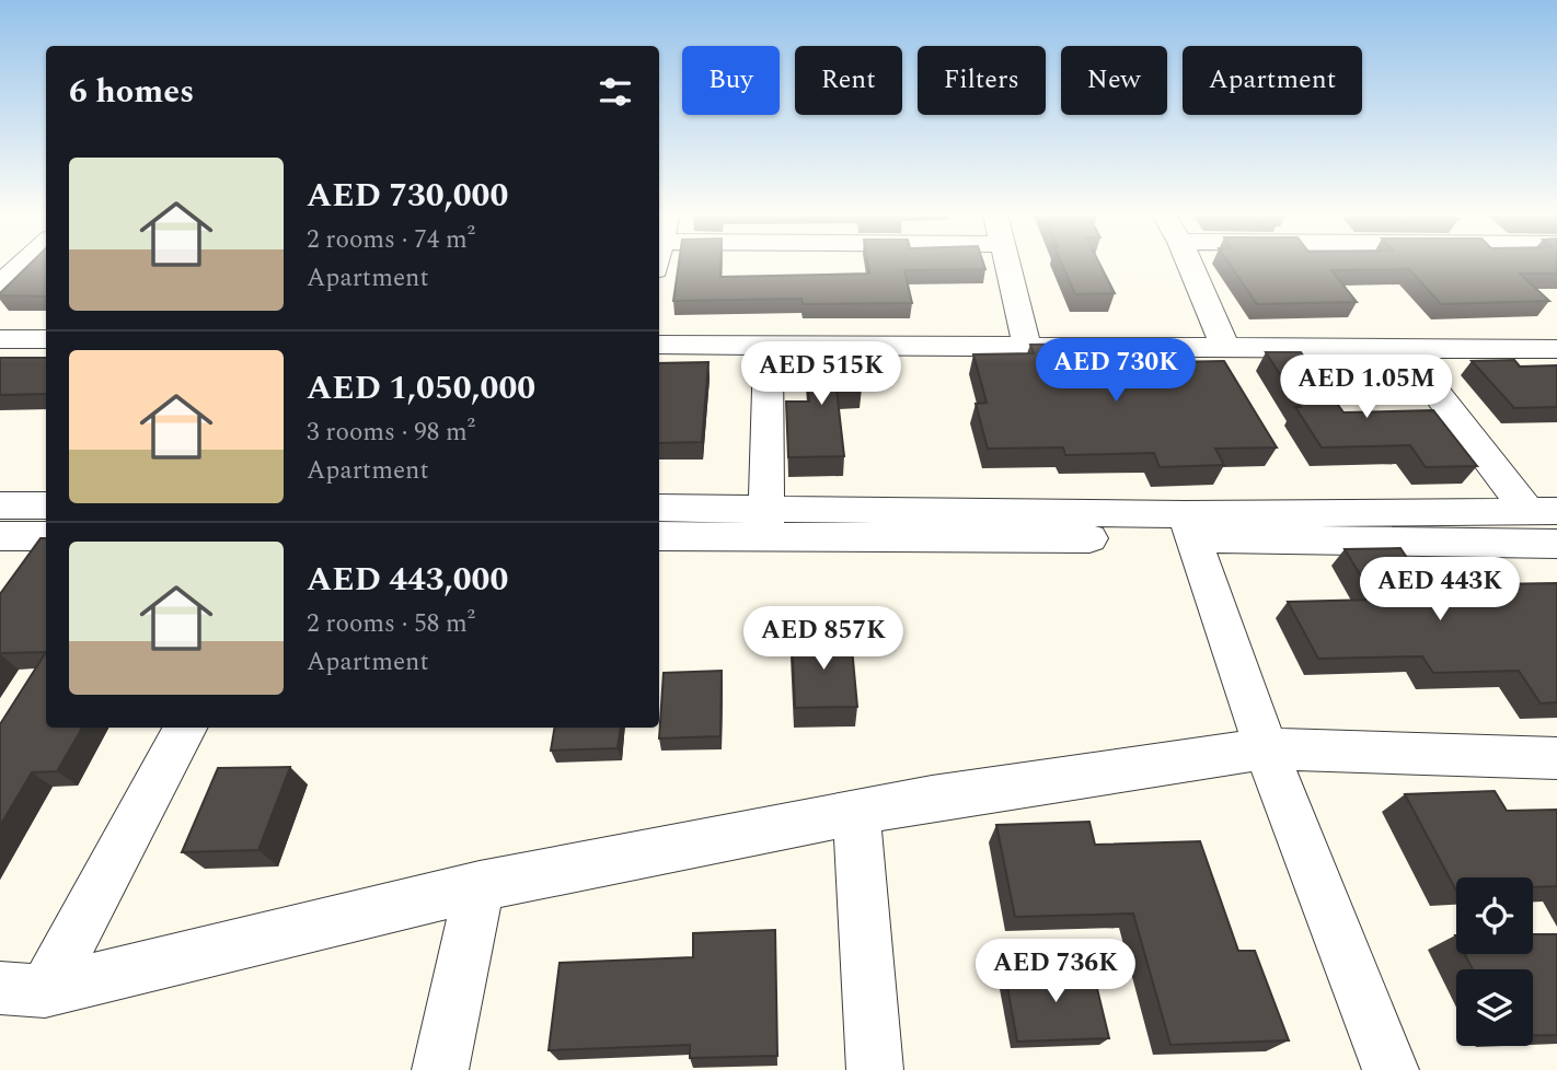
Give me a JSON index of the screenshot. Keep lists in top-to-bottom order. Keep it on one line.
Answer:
{"page":{"chip":["Buy","Rent","Filters","New","Apartment"],"heading":"6 homes","list":[{"name":"AED 730,000","note":"2 rooms · 74 m² · Apartment"},{"name":"AED 1,050,000","note":"3 rooms · 98 m² · Apartment"},{"name":"AED 443,000","note":"2 rooms · 58 m² · Apartment"}],"price":["AED 730K","AED 515K","AED 1.05M","AED 443K","AED 857K","AED 736K"]}}
